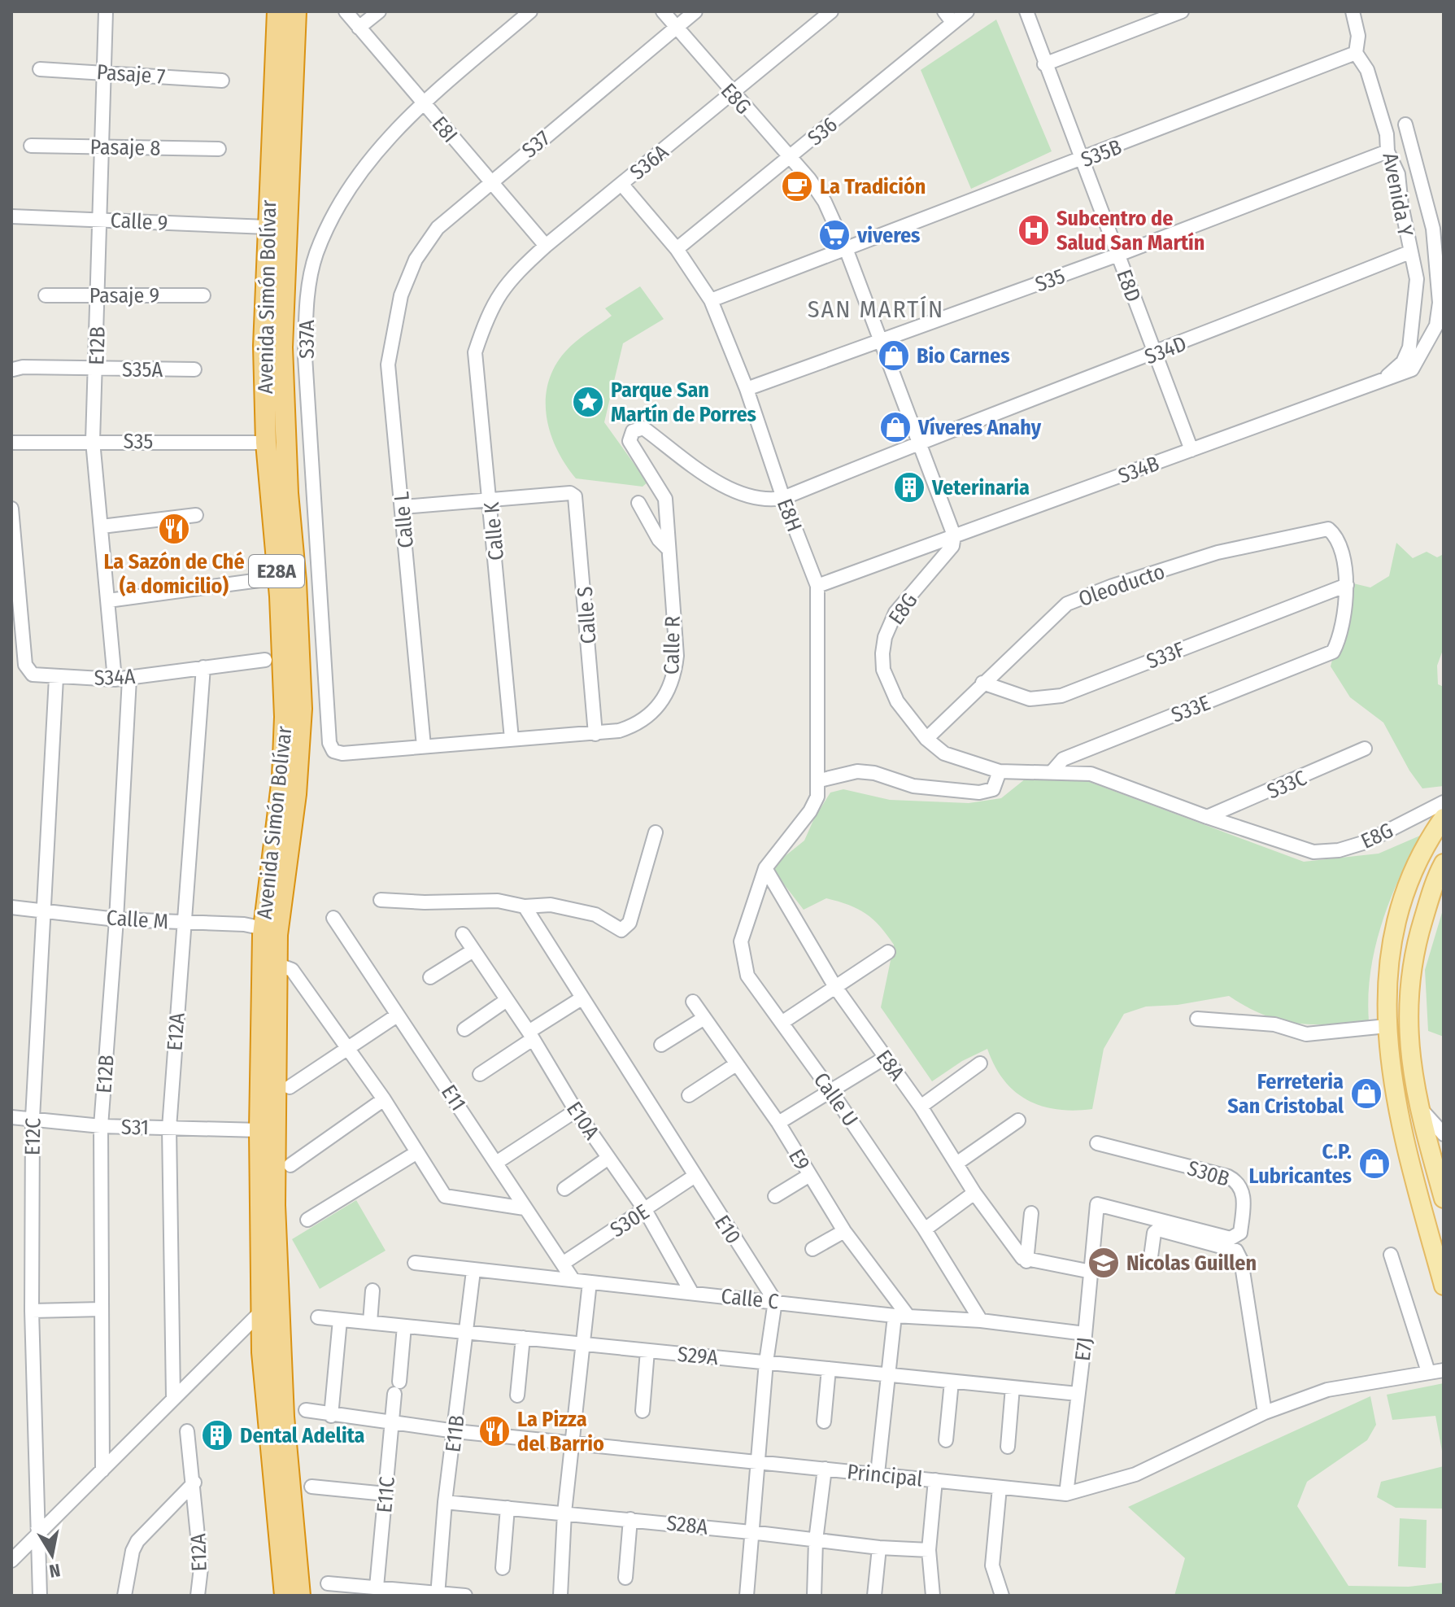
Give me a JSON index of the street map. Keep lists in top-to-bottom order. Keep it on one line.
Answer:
{"streets":{"highway":["Avenida Simón Bolívar","E28A"],"street":["Pasaje 7","E8G","E8I","S36","S37","Pasaje 8","S35B","S36A","Avenida Y","Calle 9","S35","E8D","Pasaje 9","S37A","E12B","S34D","S35A","S34B","E8H","Calle L","Calle K","Oleoducto","Calle S","Calle R","S33F","S34A","S33E","S33C","Calle M","E12A","E8A","E11","Calle U","E10A","S31","E12C","E9","S30B","S30E","E10","Calle C","E7J","S29A","E11B","Principal","E11C","S28A"]},"crossings":[["Pasaje 7","E12B"],["E8G","S36"],["E8G","S37"],["E8G","S35B"],["E8G","S36A"],["E8G","S35"],["E8G","S34D"],["E8G","S34B"],["E8G","Oleoducto"],["E8G","S33E"],["E8G","S33C"],["E8I","S37"],["E8I","S36A"],["E8I","S37A"],["S36","E8H"],["S37","Calle L"],["Pasaje 8","E12B"],["S35B","Avenida Y"],["S35B","E8D"],["S35B","E8H"],["S36A","E8H"],["S36A","Calle K"],["Avenida Y","S35"],["Avenida Y","S34D"],["Avenida Y","S34B"],["Calle 9","Avenida Simón Bolívar"],["Calle 9","E12B"],["S35","E8D"],["S35","Avenida Simón Bolívar"],["S35","E12B"],["S35","E8H"],["E8D","S34D"],["E8D","S34B"],["Pasaje 9","E12B"],["Avenida Simón Bolívar","Calle M"],["Avenida Simón Bolívar","S31"],["S37A","Calle R"],["E12B","S35A"],["E12B","S34A"],["E12B","Calle M"],["E12B","S31"],["S34D","E8H"],["S34D","Calle R"],["S34B","E8H"],["E8H","Calle R"],["E8H","E8A"],["E8H","Calle U"],["Calle L","Calle R"],["Calle K","Calle S"],["Calle K","Calle R"],["Oleoducto","S33F"],["Oleoducto","S33E"],["Calle S","Calle R"],["S33F","S33E"],["S34A","E12A"],["S34A","E12C"],["Calle M","E12A"],["Calle M","E12C"],["E12A","S31"],["E8A","Calle U"],["E11","S30E"],["E11","Calle C"],["Calle U","Calle C"],["E10A","S30E"],["E10A","Calle C"],["S31","E12C"],["E9","Calle C"],["S30B","E7J"],["S30E","E10"],["E10","Calle C"],["Calle C","E7J"],["Calle C","E11B"],["E7J","S29A"],["E7J","Principal"],["S29A","E11B"],["S29A","E11C"],["E11B","Principal"],["E11B","S28A"],["Principal","E11C"]],"districts":["SAN MARTÍN"],"places":{"cafe":["La Tradición"],"hospital":["Subcentro de Salud San Martín"],"supermarket":["viveres"],"shop":["Bio Carnes","Víveres Anahy","Ferreteria San Cristobal","C.P. Lubricantes"],"place":["Parque San Martín de Porres"],"building":["Veterinaria","Dental Adelita"],"restaurant":["La Sazón de Ché (a domicilio)","La Pizza del Barrio"],"school or university":["Nicolas Guillen"]},"north":"bottom"}
